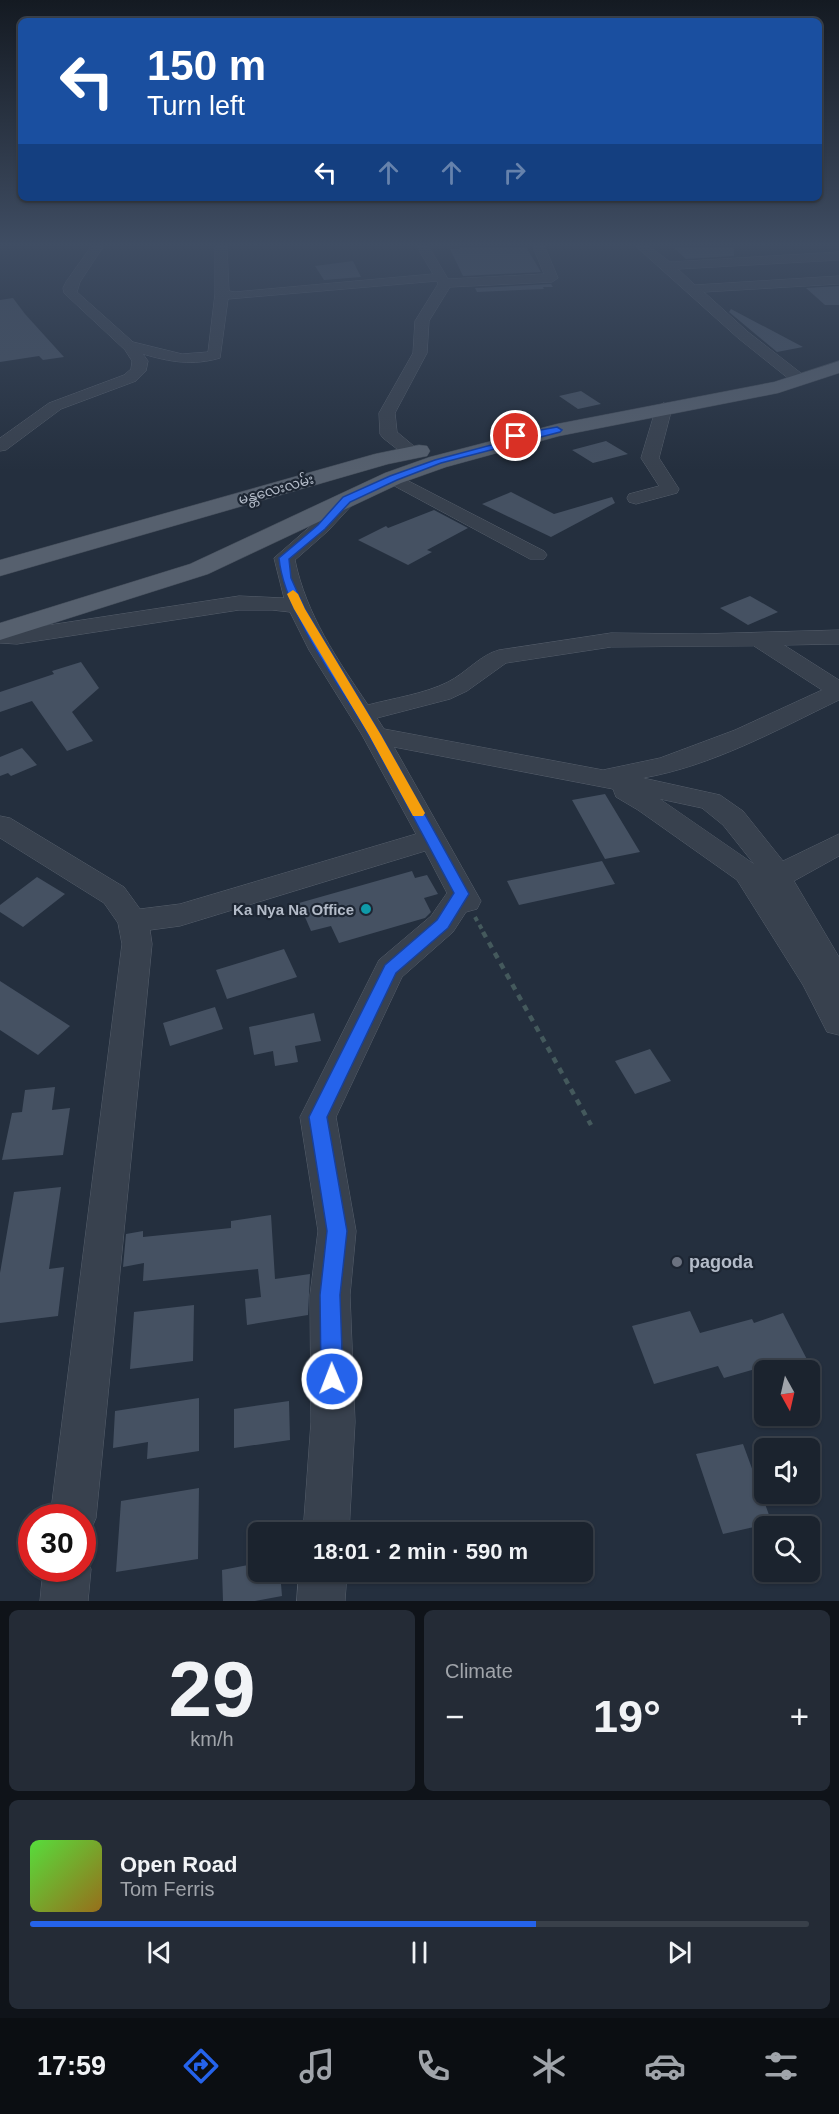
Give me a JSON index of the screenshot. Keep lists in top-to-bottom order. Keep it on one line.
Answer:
{"streets":{"main road":["မန္တလေးလမ်း"]},"places":["Ka Nya Na Office","pagoda"],"north":"bottom","page":{"turn":["150 m","Turn left"],"limit":"30","trip":"18:01 · 2 min · 590 m","tile":[["29","km/h"],"Climate"],"heat":["−","19°","+"],"song":["Open Road","Tom Ferris"],"tabs":"17:59"}}
